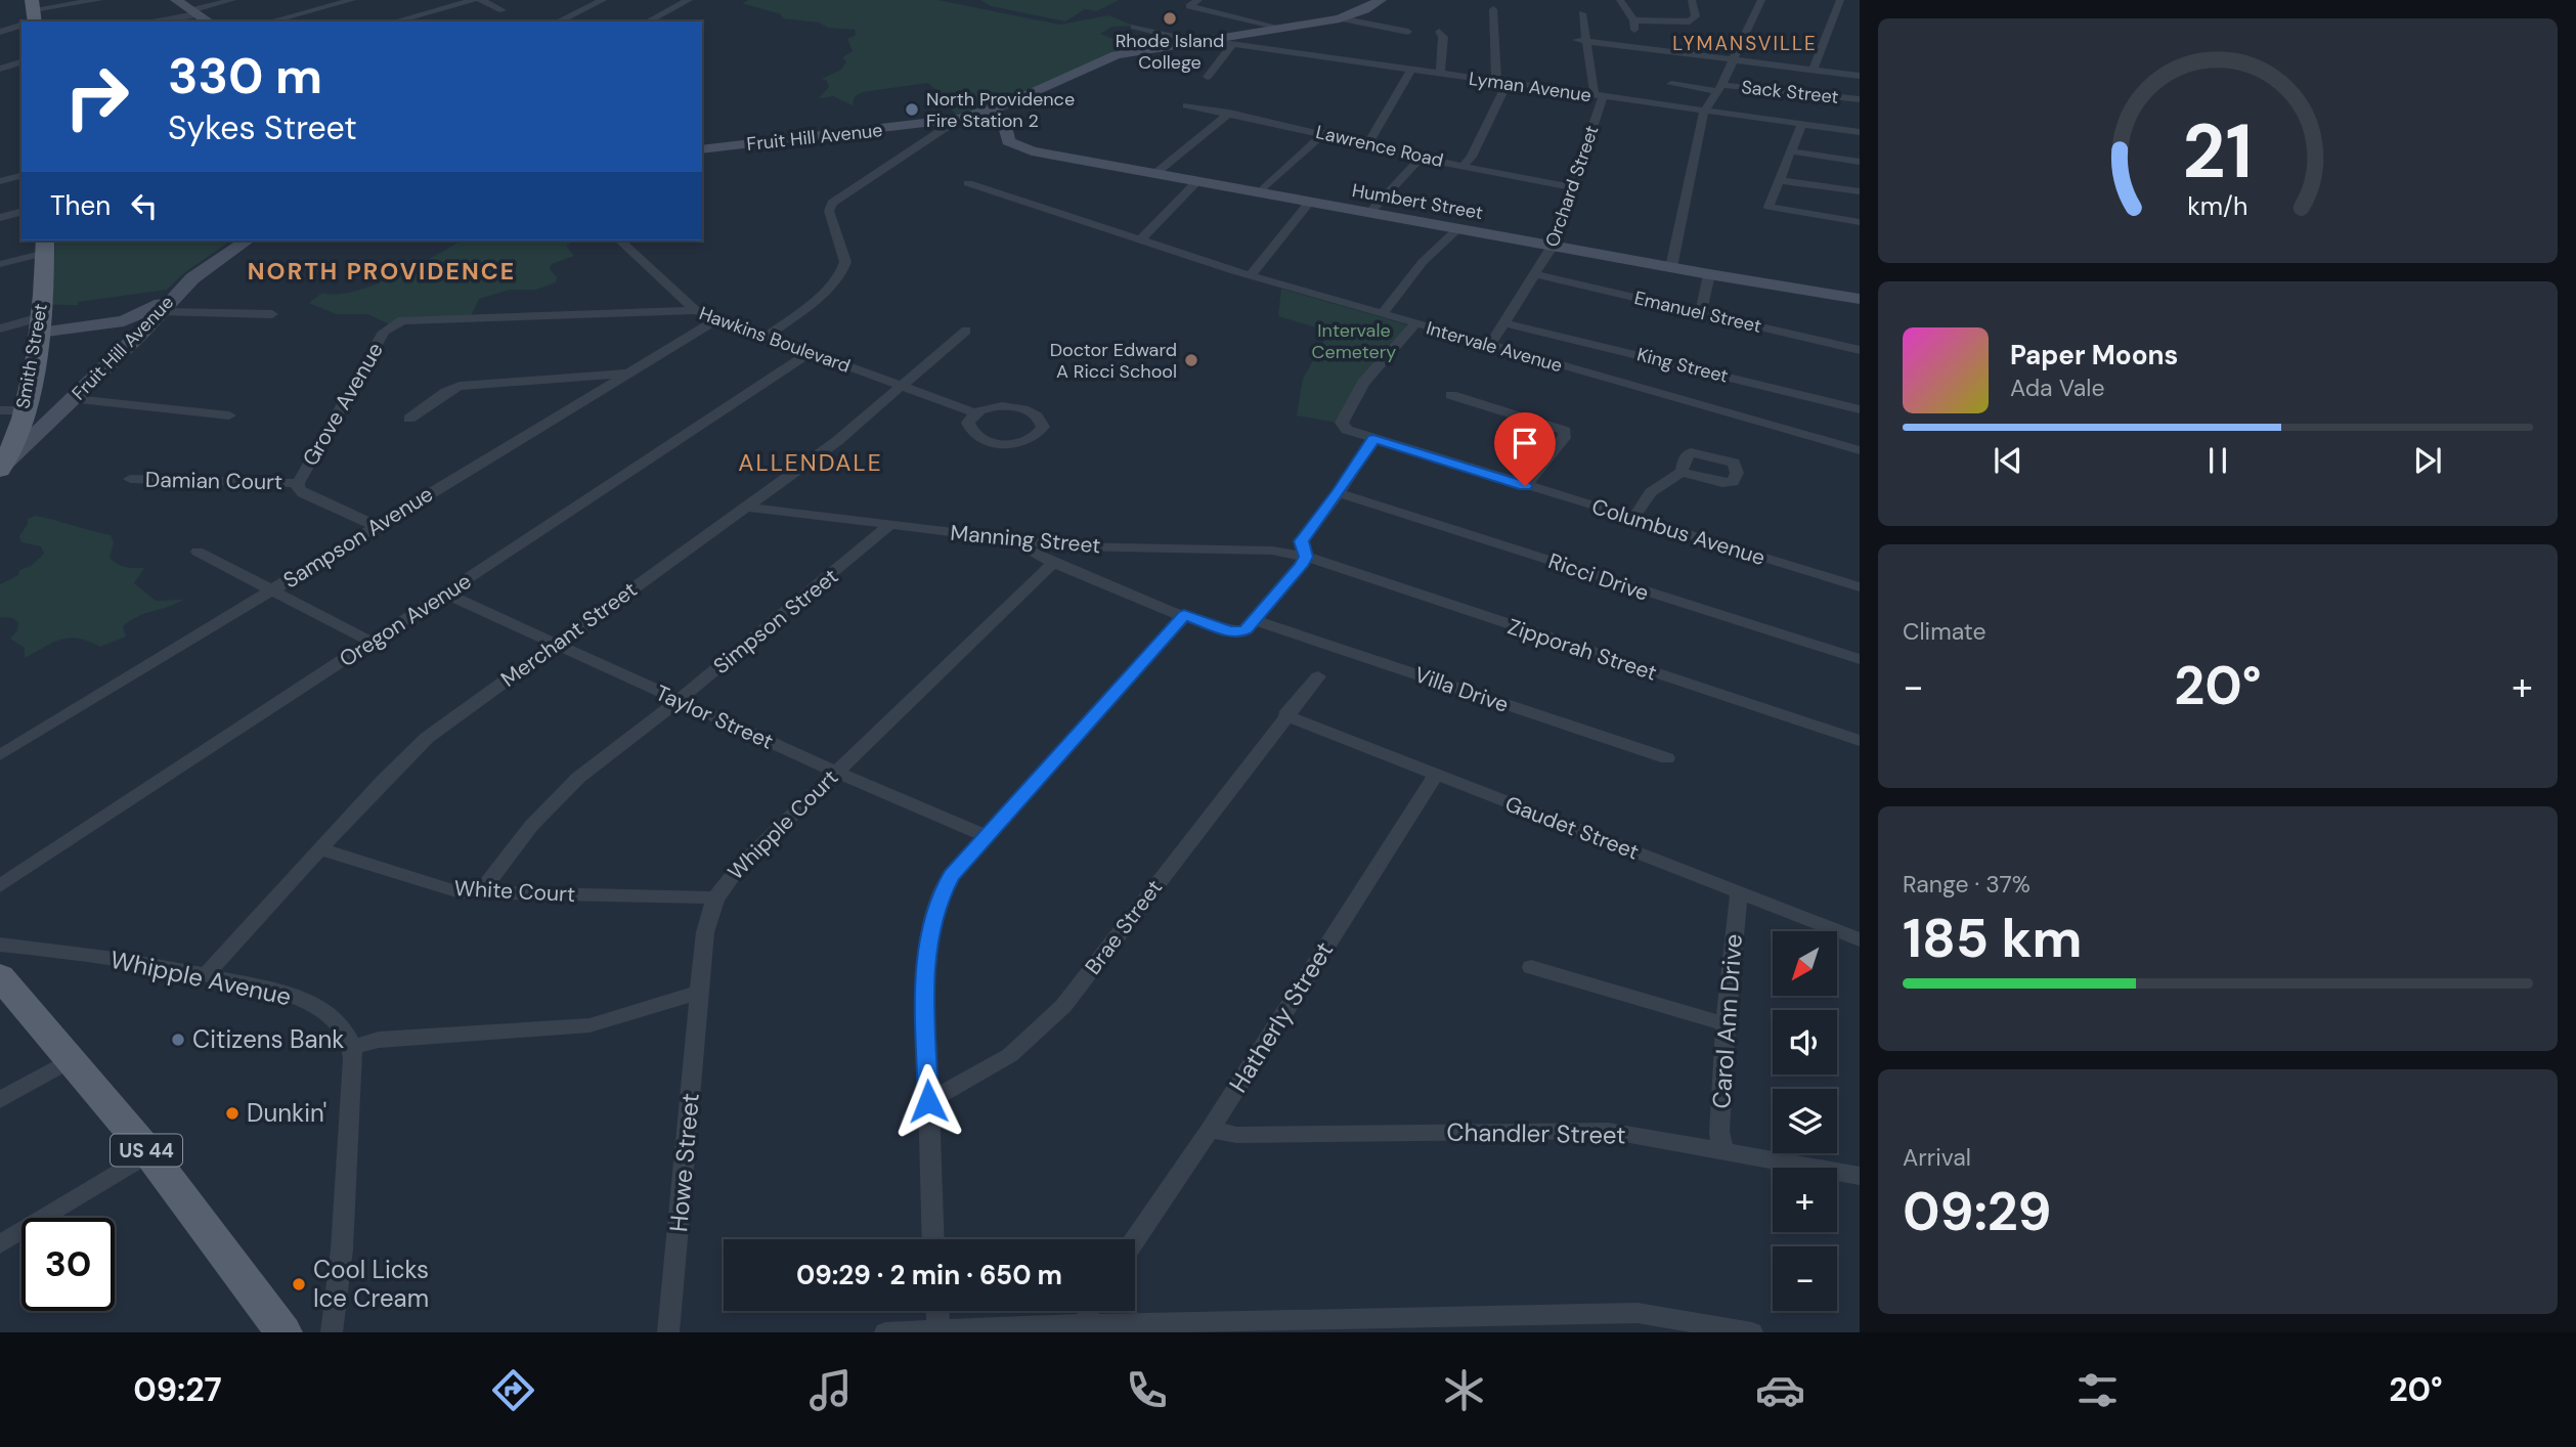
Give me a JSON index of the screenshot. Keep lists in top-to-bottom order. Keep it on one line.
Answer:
{"streets":{"main road":["Fruit Hill Avenue","Smith Street","US 44"],"street":["Lyman Avenue","Sack Street","Lawrence Road","Orchard Street","Humbert Street","Emanuel Street","Hawkins Boulevard","Intervale Avenue","King Street","Grove Avenue","Damian Court","Columbus Avenue","Sampson Avenue","Manning Street","Ricci Drive","Oregon Avenue","Simpson Street","Merchant Street","Zipporah Street","Villa Drive","Taylor Street","Whipple Court","Gaudet Street","White Court","Brae Street","Whipple Avenue","Hatherly Street","Carol Ann Drive","Chandler Street","Howe Street"]},"crossings":[["Lyman Avenue","Fruit Hill Avenue"],["Lyman Avenue","Orchard Street"],["Fruit Hill Avenue","Humbert Street"],["Fruit Hill Avenue","Smith Street"],["Lawrence Road","Orchard Street"],["Orchard Street","Humbert Street"],["Orchard Street","Emanuel Street"],["Orchard Street","Intervale Avenue"],["Orchard Street","King Street"],["Hawkins Boulevard","Grove Avenue"],["Hawkins Boulevard","Sampson Avenue"],["Hawkins Boulevard","Oregon Avenue"],["Hawkins Boulevard","Merchant Street"],["Intervale Avenue","Columbus Avenue"],["Grove Avenue","Damian Court"],["Grove Avenue","Sampson Avenue"],["Manning Street","Simpson Street"],["Manning Street","Merchant Street"],["Manning Street","Zipporah Street"],["Oregon Avenue","Taylor Street"],["Simpson Street","Taylor Street"],["Simpson Street","White Court"],["Merchant Street","Taylor Street"],["Merchant Street","White Court"],["Merchant Street","Whipple Avenue"],["Taylor Street","Whipple Court"],["Whipple Court","White Court"],["Whipple Court","Howe Street"],["Gaudet Street","Brae Street"],["Gaudet Street","Hatherly Street"],["Gaudet Street","Carol Ann Drive"],["Hatherly Street","Chandler Street"],["Carol Ann Drive","Chandler Street"]],"districts":["LYMANSVILLE","NORTH PROVIDENCE","ALLENDALE"],"parks":["Intervale Cemetery"],"places":["Rhode Island College","North Providence Fire Station 2","Doctor Edward A Ricci School","Citizens Bank","Dunkin'","Cool Licks Ice Cream"],"north":"bottom left","page":{"turn":["330 m","Sykes Street"],"then":"Then","song":["Paper Moons","Ada Vale"],"tile":["Climate",["Range · 37%","185 km"],["Arrival","09:29"]],"heat":["−","20°","+"],"map_buttons":["+","−"],"limit":"30","trip":"09:29 · 2 min · 650 m","tabs":["09:27","20°"],"gauge":["21","km/h"]}}
